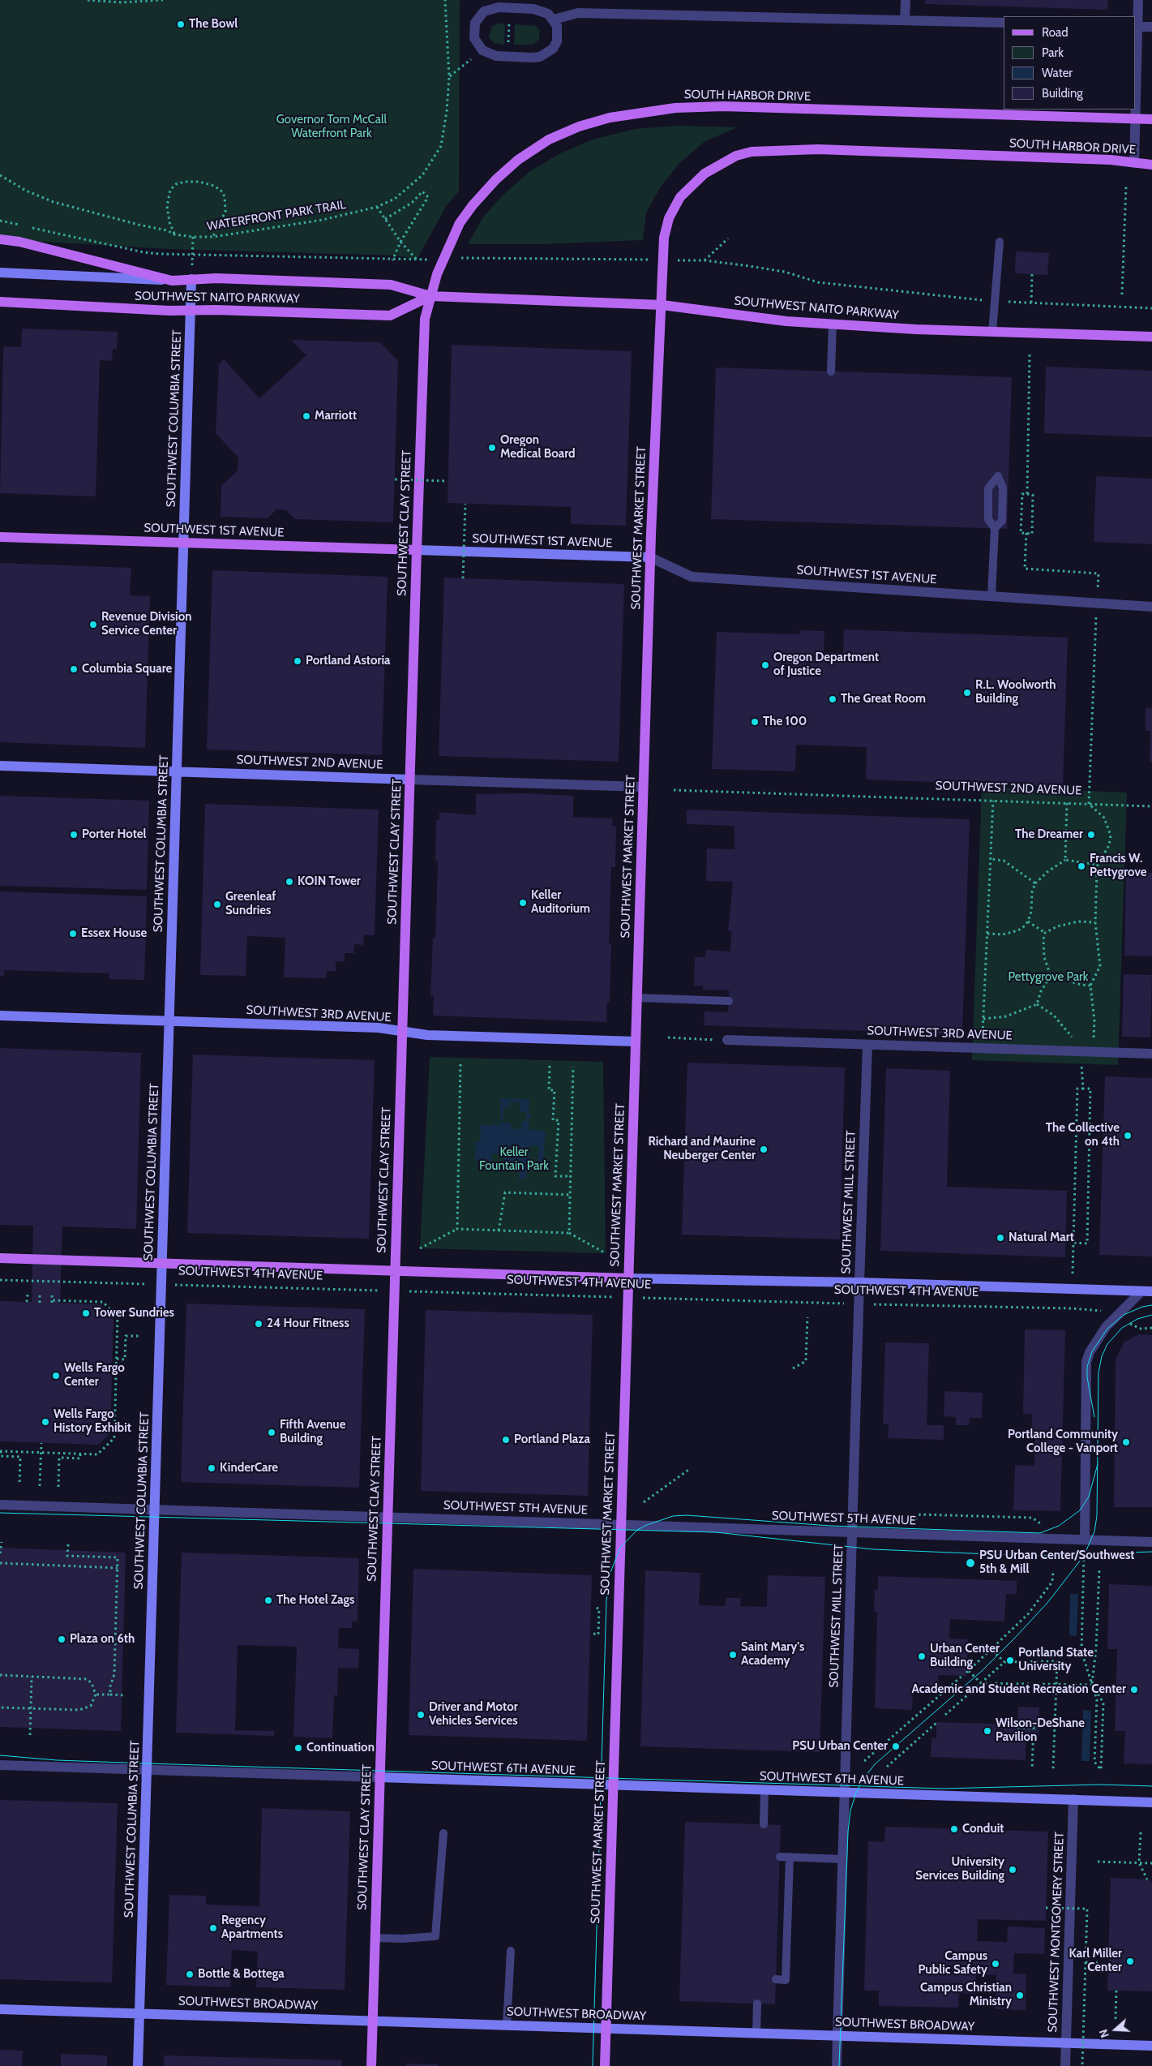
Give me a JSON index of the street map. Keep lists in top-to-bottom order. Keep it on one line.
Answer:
{"streets":{"main road":["SOUTH HARBOR DRIVE","SOUTHWEST NAITO PARKWAY","SOUTHWEST COLUMBIA STREET","SOUTHWEST CLAY STREET","SOUTHWEST MARKET STREET","SOUTHWEST 1ST AVENUE","SOUTHWEST 2ND AVENUE","SOUTHWEST 3RD AVENUE","SOUTHWEST 4TH AVENUE","SOUTHWEST 6TH AVENUE","SOUTHWEST BROADWAY"],"street":["SOUTHWEST MILL STREET","SOUTHWEST 5TH AVENUE","SOUTHWEST MONTGOMERY STREET"],"path":["WATERFRONT PARK TRAIL"]},"crossings":[["SOUTH HARBOR DRIVE","SOUTHWEST NAITO PARKWAY"],["SOUTH HARBOR DRIVE","SOUTHWEST CLAY STREET"],["SOUTH HARBOR DRIVE","SOUTHWEST MARKET STREET"],["SOUTHWEST NAITO PARKWAY","SOUTHWEST COLUMBIA STREET"],["SOUTHWEST NAITO PARKWAY","SOUTHWEST CLAY STREET"],["SOUTHWEST NAITO PARKWAY","SOUTHWEST MARKET STREET"],["SOUTHWEST COLUMBIA STREET","SOUTHWEST 1ST AVENUE"],["SOUTHWEST COLUMBIA STREET","SOUTHWEST 2ND AVENUE"],["SOUTHWEST COLUMBIA STREET","SOUTHWEST 3RD AVENUE"],["SOUTHWEST COLUMBIA STREET","SOUTHWEST 4TH AVENUE"],["SOUTHWEST COLUMBIA STREET","SOUTHWEST 5TH AVENUE"],["SOUTHWEST COLUMBIA STREET","SOUTHWEST 6TH AVENUE"],["SOUTHWEST COLUMBIA STREET","SOUTHWEST BROADWAY"],["SOUTHWEST CLAY STREET","SOUTHWEST 1ST AVENUE"],["SOUTHWEST CLAY STREET","SOUTHWEST 2ND AVENUE"],["SOUTHWEST CLAY STREET","SOUTHWEST 3RD AVENUE"],["SOUTHWEST CLAY STREET","SOUTHWEST 4TH AVENUE"],["SOUTHWEST CLAY STREET","SOUTHWEST 5TH AVENUE"],["SOUTHWEST CLAY STREET","SOUTHWEST 6TH AVENUE"],["SOUTHWEST CLAY STREET","SOUTHWEST BROADWAY"],["SOUTHWEST MARKET STREET","SOUTHWEST 1ST AVENUE"],["SOUTHWEST MARKET STREET","SOUTHWEST 2ND AVENUE"],["SOUTHWEST MARKET STREET","SOUTHWEST 3RD AVENUE"],["SOUTHWEST MARKET STREET","SOUTHWEST 4TH AVENUE"],["SOUTHWEST MARKET STREET","SOUTHWEST 5TH AVENUE"],["SOUTHWEST MARKET STREET","SOUTHWEST 6TH AVENUE"],["SOUTHWEST MARKET STREET","SOUTHWEST BROADWAY"],["SOUTHWEST 3RD AVENUE","SOUTHWEST MILL STREET"],["SOUTHWEST MILL STREET","SOUTHWEST 4TH AVENUE"],["SOUTHWEST MILL STREET","SOUTHWEST 5TH AVENUE"],["SOUTHWEST MILL STREET","SOUTHWEST 6TH AVENUE"],["SOUTHWEST MILL STREET","SOUTHWEST BROADWAY"],["SOUTHWEST 6TH AVENUE","SOUTHWEST MONTGOMERY STREET"],["SOUTHWEST MONTGOMERY STREET","SOUTHWEST BROADWAY"]],"parks":["Governor Tom McCall Waterfront Park","Pettygrove Park","Keller Fountain Park"],"places":["The Bowl","Marriott","Oregon Medical Board","Revenue Division Service Center","Portland Astoria","Oregon Department of Justice","Columbia Square","R.L. Woolworth Building","The Great Room","The 100","Porter Hotel","The Dreamer","Francis W. Pettygrove","KOIN Tower","Keller Auditorium","Greenleaf Sundries","Essex House","The Collective on 4th","Richard and Maurine Neuberger Center","Natural Mart","Tower Sundries","24 Hour Fitness","Wells Fargo Center","Wells Fargo History Exhibit","Fifth Avenue Building","Portland Plaza","Portland Community College - Vanport","KinderCare","PSU Urban Center/Southwest 5th & Mill","The Hotel Zags","Plaza on 6th","Saint Mary's Academy","Urban Center Building","Portland State University","Academic and Student Recreation Center","Driver and Motor Vehicles Services","Wilson-DeShane Pavilion","PSU Urban Center","Continuation","Conduit","University Services Building","Regency Apartments","Karl Miller Center","Campus Public Safety","Bottle & Bottega","Campus Christian Ministry"],"legend":["Road","Park","Water","Building"],"north":"left"}
